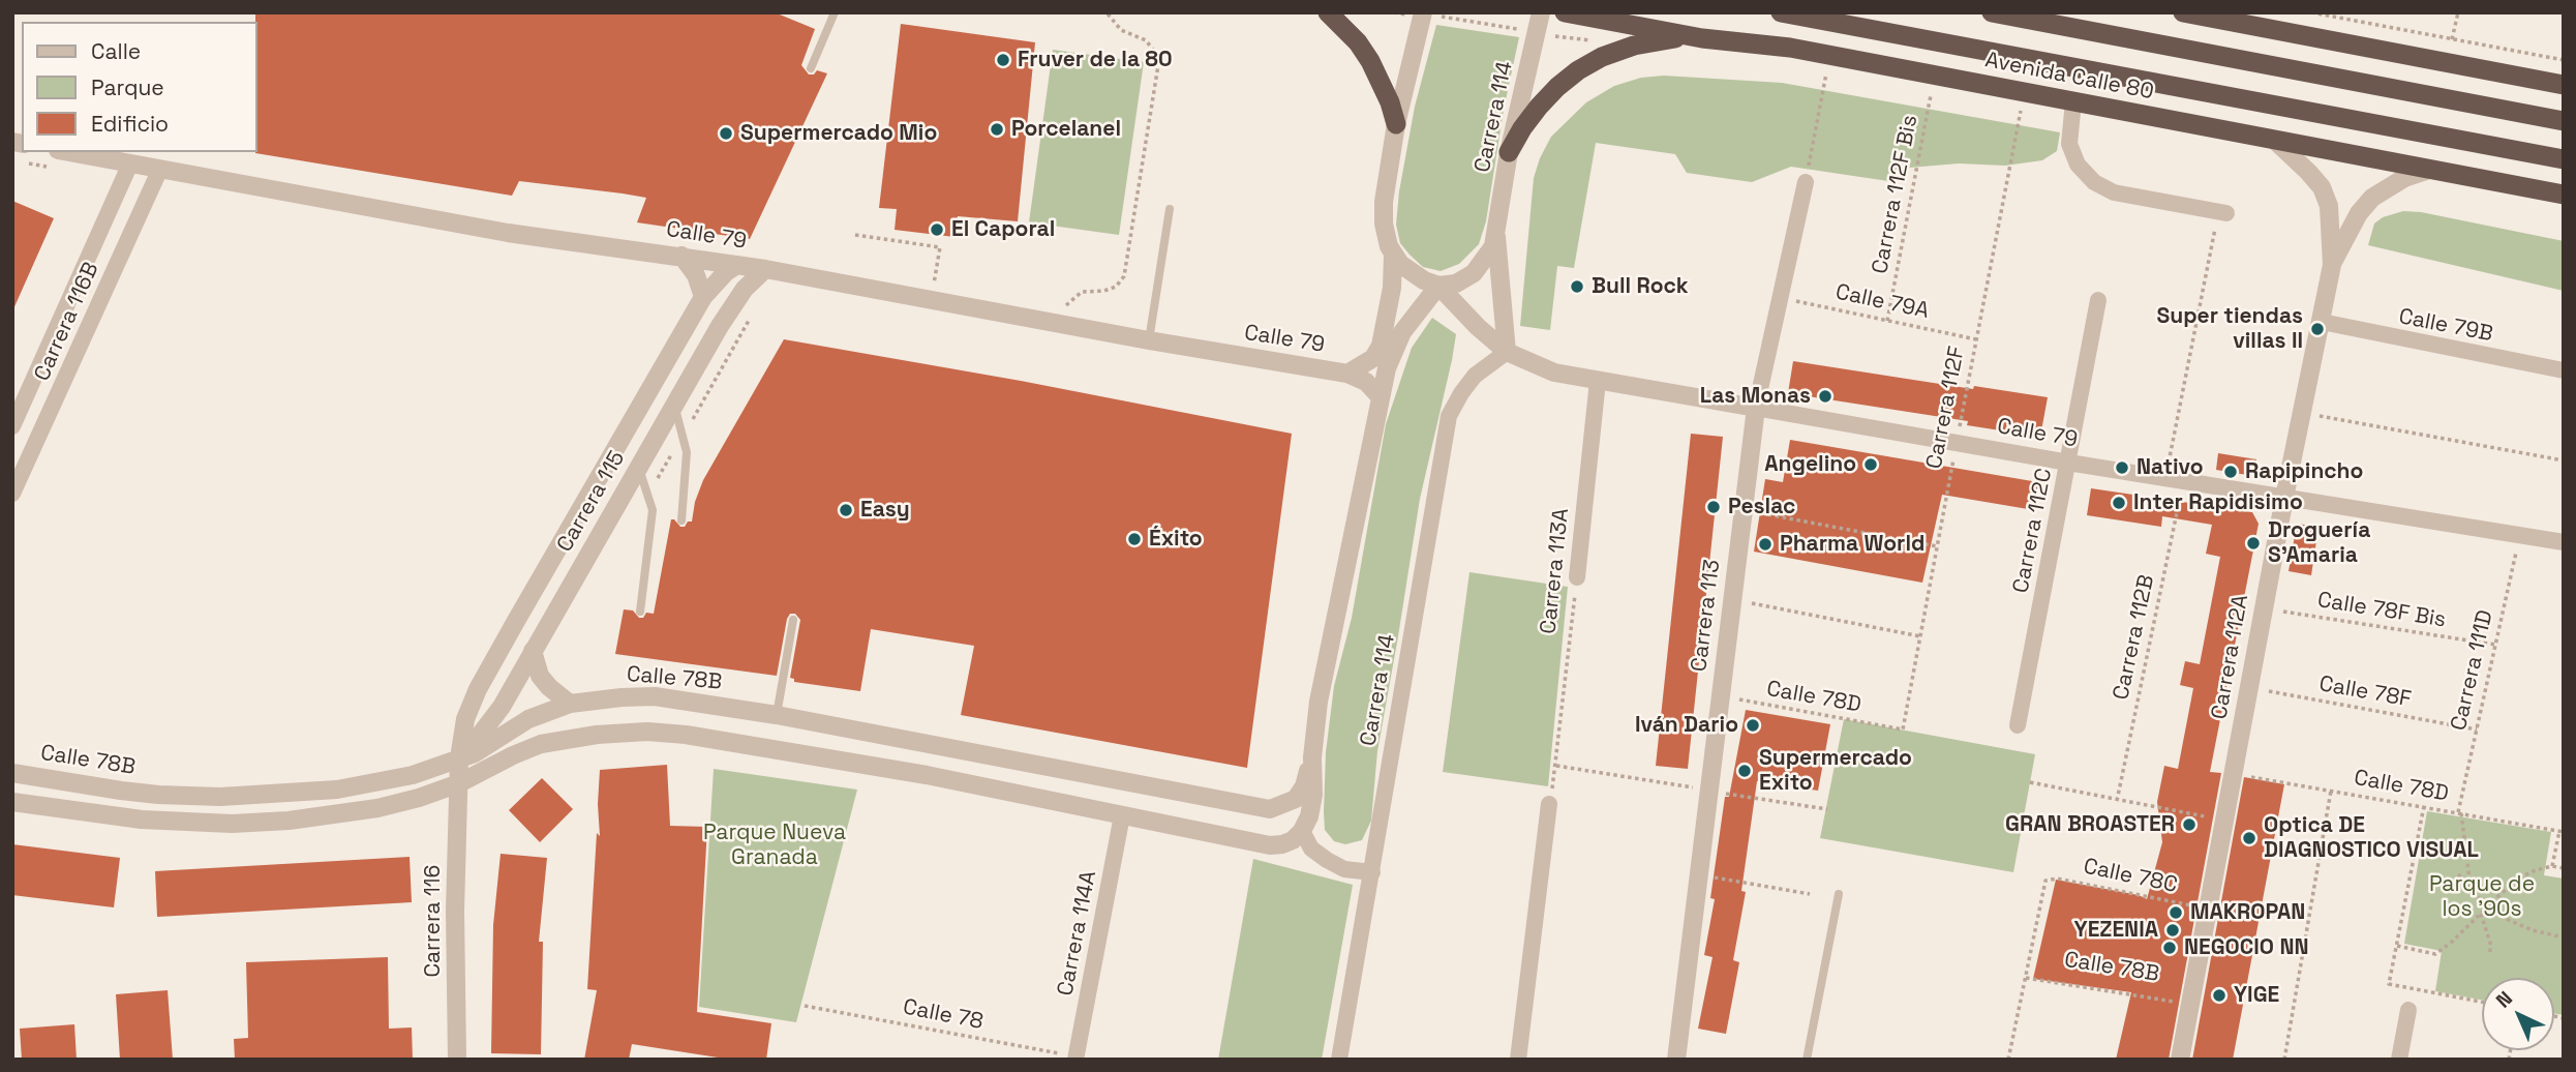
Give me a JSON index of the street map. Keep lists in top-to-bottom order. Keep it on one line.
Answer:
{"streets":{"highway":["Avenida Calle 80"],"street":["Carrera 114","Calle 79","Carrera 116B","Calle 79B","Carrera 115","Carrera 112C","Carrera 113A","Carrera 113","Carrera 112A","Calle 78B","Carrera 116","Carrera 114A"],"path":["Carrera 112F Bis","Calle 79A","Carrera 112F","Calle 78F Bis","Carrera 112B","Carrera 111D","Calle 78F","Calle 78D","Calle 78C","Calle 78"]},"crossings":[["Avenida Calle 80","Carrera 112F Bis"],["Avenida Calle 80","Carrera 112F"],["Avenida Calle 80","Carrera 112A"],["Carrera 114","Calle 79"],["Carrera 112F Bis","Calle 79A"],["Calle 79","Carrera 116B"],["Calle 79","Carrera 112F"],["Calle 79","Carrera 115"],["Calle 79","Carrera 112C"],["Calle 79","Carrera 113A"],["Calle 79","Carrera 113"],["Calle 79","Carrera 112B"],["Calle 79","Carrera 112A"],["Calle 79","Carrera 111D"],["Calle 79A","Carrera 112F"],["Calle 79A","Carrera 113"],["Calle 79B","Carrera 112A"],["Carrera 112F","Calle 78D"],["Carrera 115","Calle 78B"],["Carrera 115","Carrera 116"],["Calle 78F Bis","Carrera 112A"],["Calle 78F Bis","Carrera 111D"],["Carrera 113","Calle 78D"],["Carrera 112A","Calle 78B"],["Carrera 112A","Calle 78F"],["Carrera 112A","Calle 78D"],["Carrera 112A","Calle 78C"],["Carrera 111D","Calle 78F"],["Carrera 111D","Calle 78D"],["Calle 78B","Calle 78C"],["Carrera 114A","Calle 78"]],"parks":["Parque Nueva Granada","Parque de los '90s"],"places":["Fruver de la 80","Porcelanel","Supermercado Mio","El Caporal","Bull Rock","Super tiendas villas II","Las Monas","Angelino","Nativo","Rapipincho","Inter Rapidisimo","Peslac","Easy","Éxito","Droguería S'Amaria","Pharma World","Iván Dario","Supermercado Exito","GRAN BROASTER","Optica DE DIAGNOSTICO VISUAL","MAKROPAN","YEZENIA","NEGOCIO NN","YIGE"],"legend":["Calle","Parque","Edificio"],"north":"top left"}
